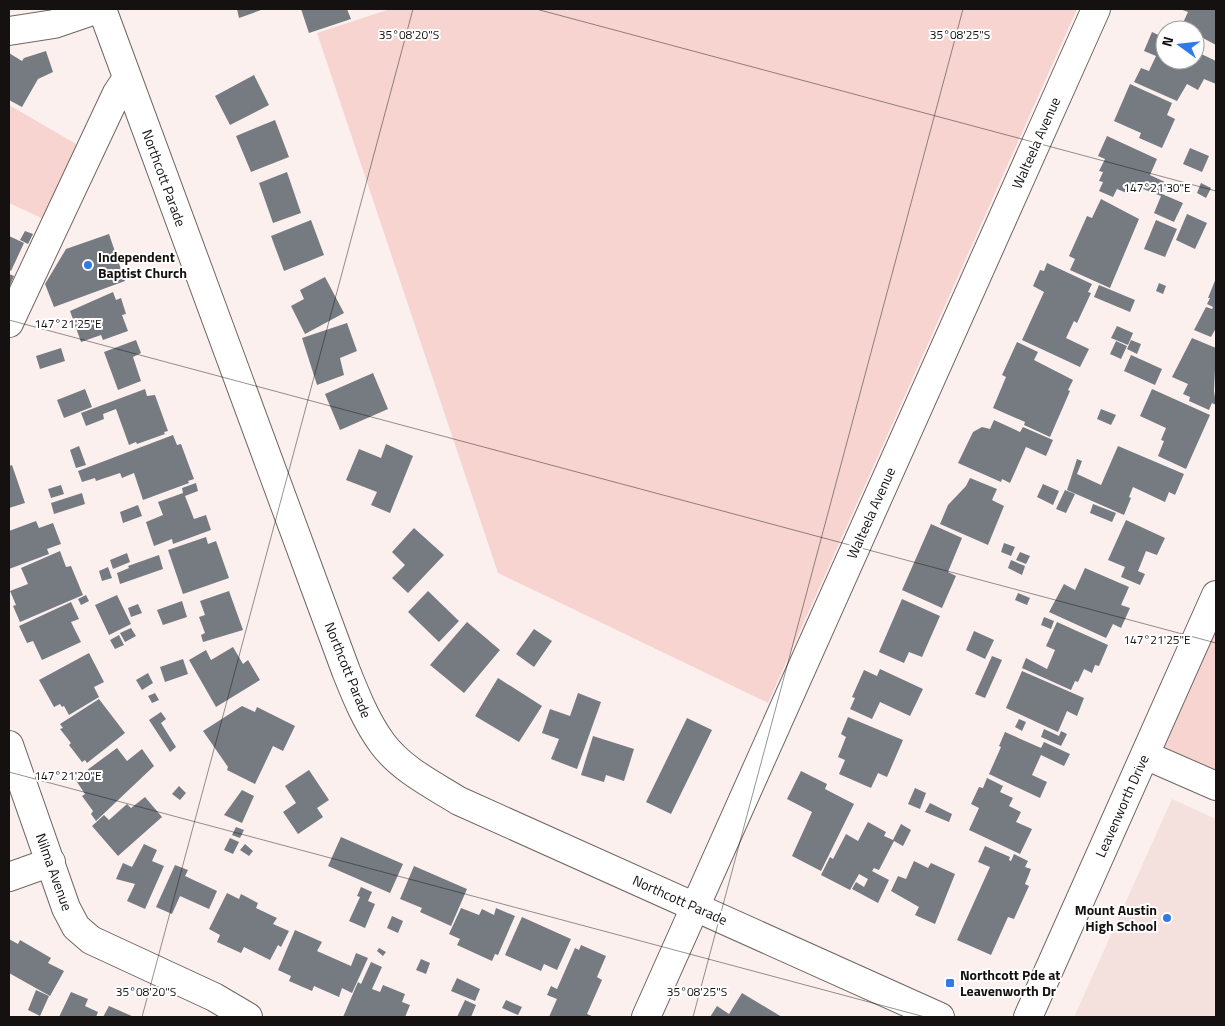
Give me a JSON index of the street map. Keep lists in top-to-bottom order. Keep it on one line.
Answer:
{"streets":{"street":["Walteela Avenue","Northcott Parade","Leavenworth Drive","Nilma Avenue"]},"crossings":[["Walteela Avenue","Northcott Parade"]],"places":{"other":["Independent Baptist Church","Mount Austin High School"],"transit":["Northcott Pde at Leavenworth Dr"]},"north":"left","coordinates":["35°08'20\"S","35°08'25\"S","147°21'30\"E","147°21'25\"E","147°21'20\"E"]}
